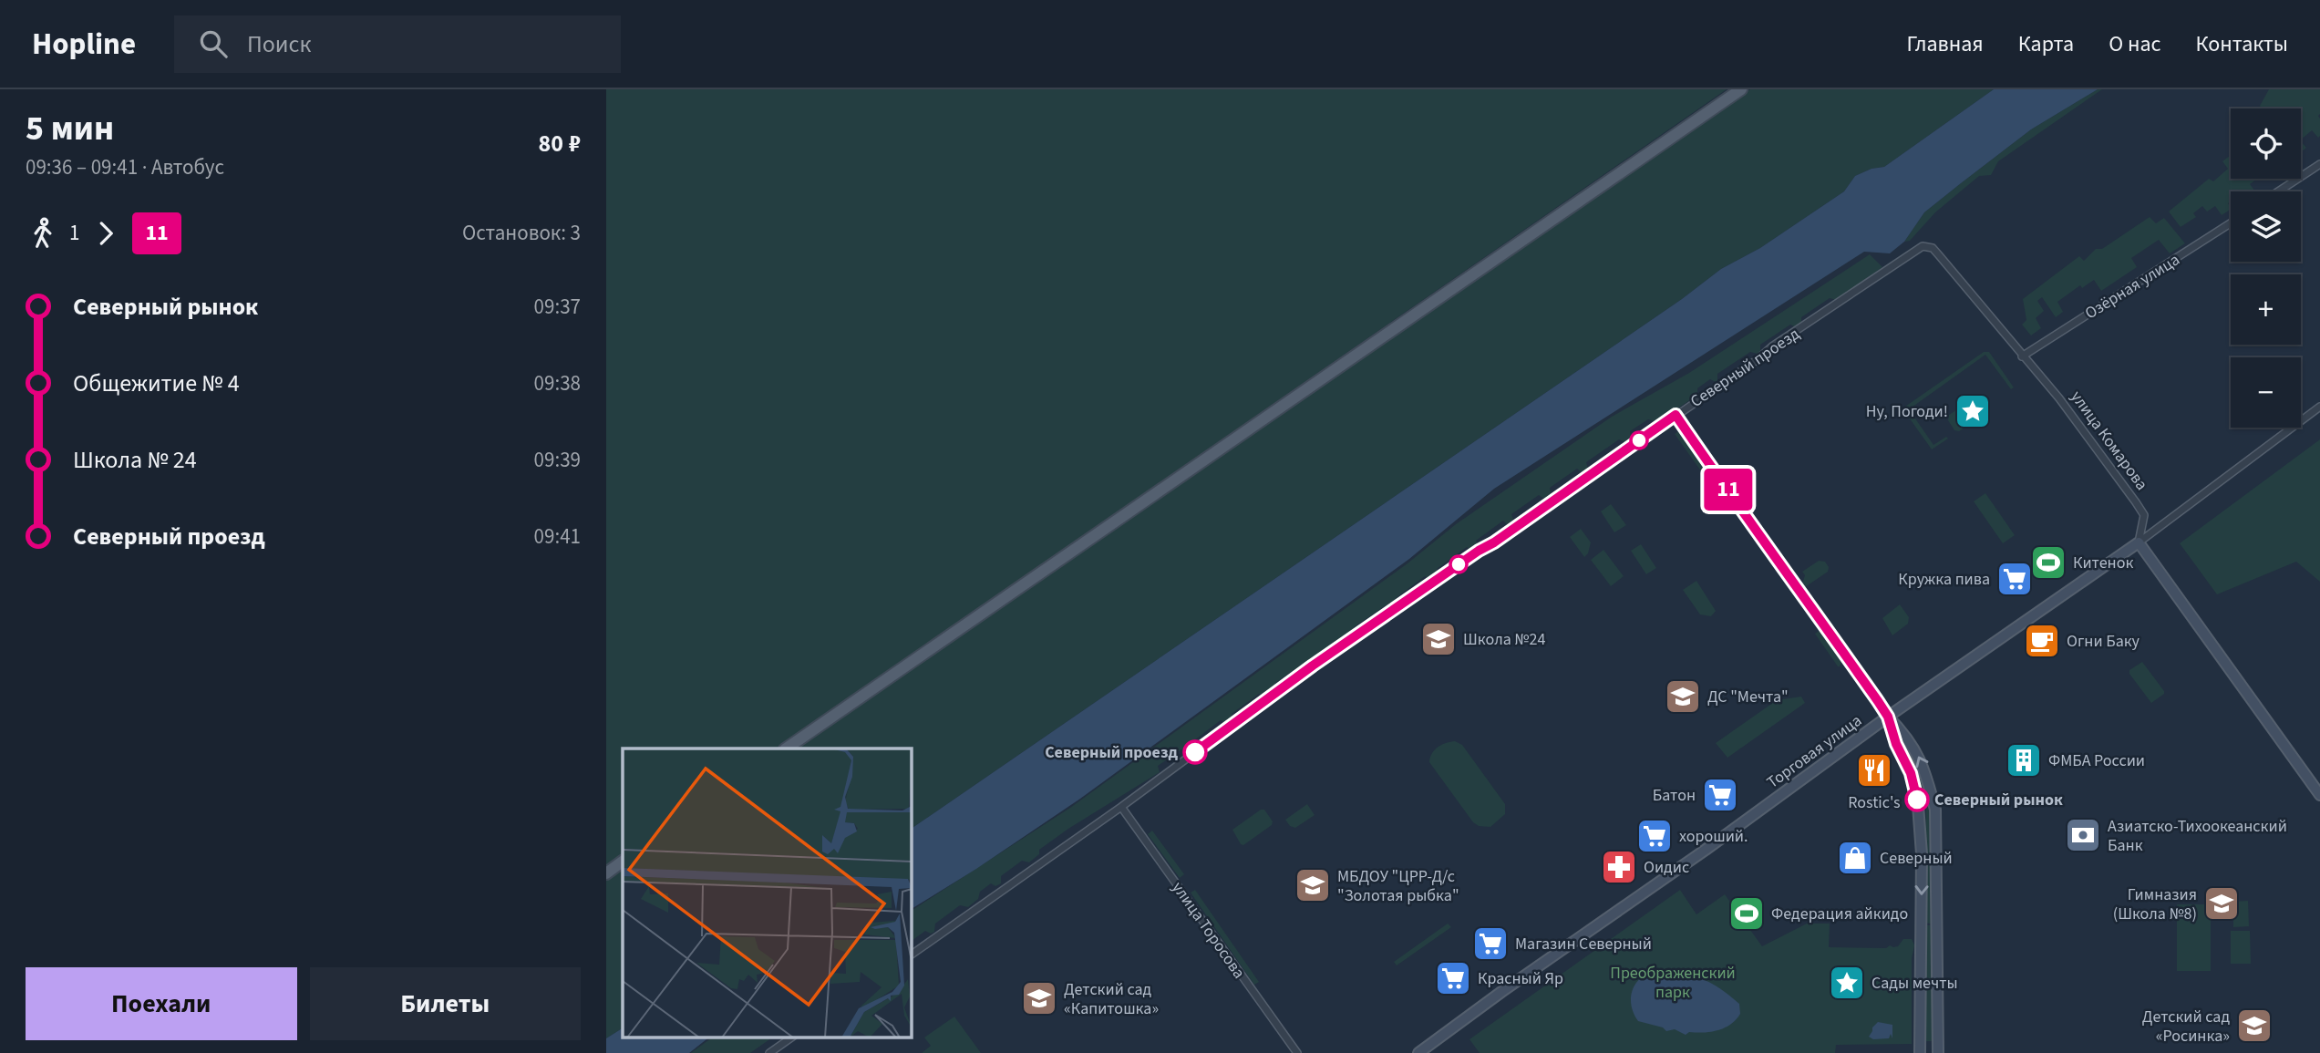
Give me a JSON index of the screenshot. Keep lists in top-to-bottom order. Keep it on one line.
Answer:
{"streets":{"street":["Озёрная улица","Северный проезд","улица Комарова","Торговая улица","улица Торосова"]},"crossings":[["Озёрная улица","улица Комарова"],["Северный проезд","улица Комарова"],["Северный проезд","улица Торосова"],["улица Комарова","Торговая улица"]],"parks":["Преображенский парк"],"places":{"place":["Ну, Погоди!","Сады мечты"],"sports":["Китенок","Федерация айкидо"],"supermarket":["Кружка пива","Батон","хороший.","Магазин Северный","Красный Яр"],"school or university":["Школа №24","ДС \"Мечта\"","МБДОУ \"ЦРР-Д/с \"Золотая рыбка\"","Гимназия (Школа №8)","Детский сад «Капитошка»","Детский сад «Росинка»"],"cafe":["Огни Баку"],"other":["Северный проезд","Северный рынок"],"building":["ФМБА России"],"restaurant":["Rostic's"],"bank":["Азиатско-Тихоокеанский Банк"],"shop":["Северный"],"pharmacy":["Оидис"]},"lines":["bus line 11"],"page":{"header":"Hopline","search":"Поиск","nav":["Главная","Карта","О нас","Контакты"],"heading":["5 мин","09:36 – 09:41 · Автобус","80 ₽"],"on_map":"11","map_buttons":["+","−"],"legs":["1","11","Остановок: 3"],"list":[{"name":"Северный рынок","value":"09:37"},{"name":"Общежитие № 4","value":"09:38"},{"name":"Школа № 24","value":"09:39"},{"name":"Северный проезд","value":"09:41"}],"buttons":["Поехали","Билеты"]}}
